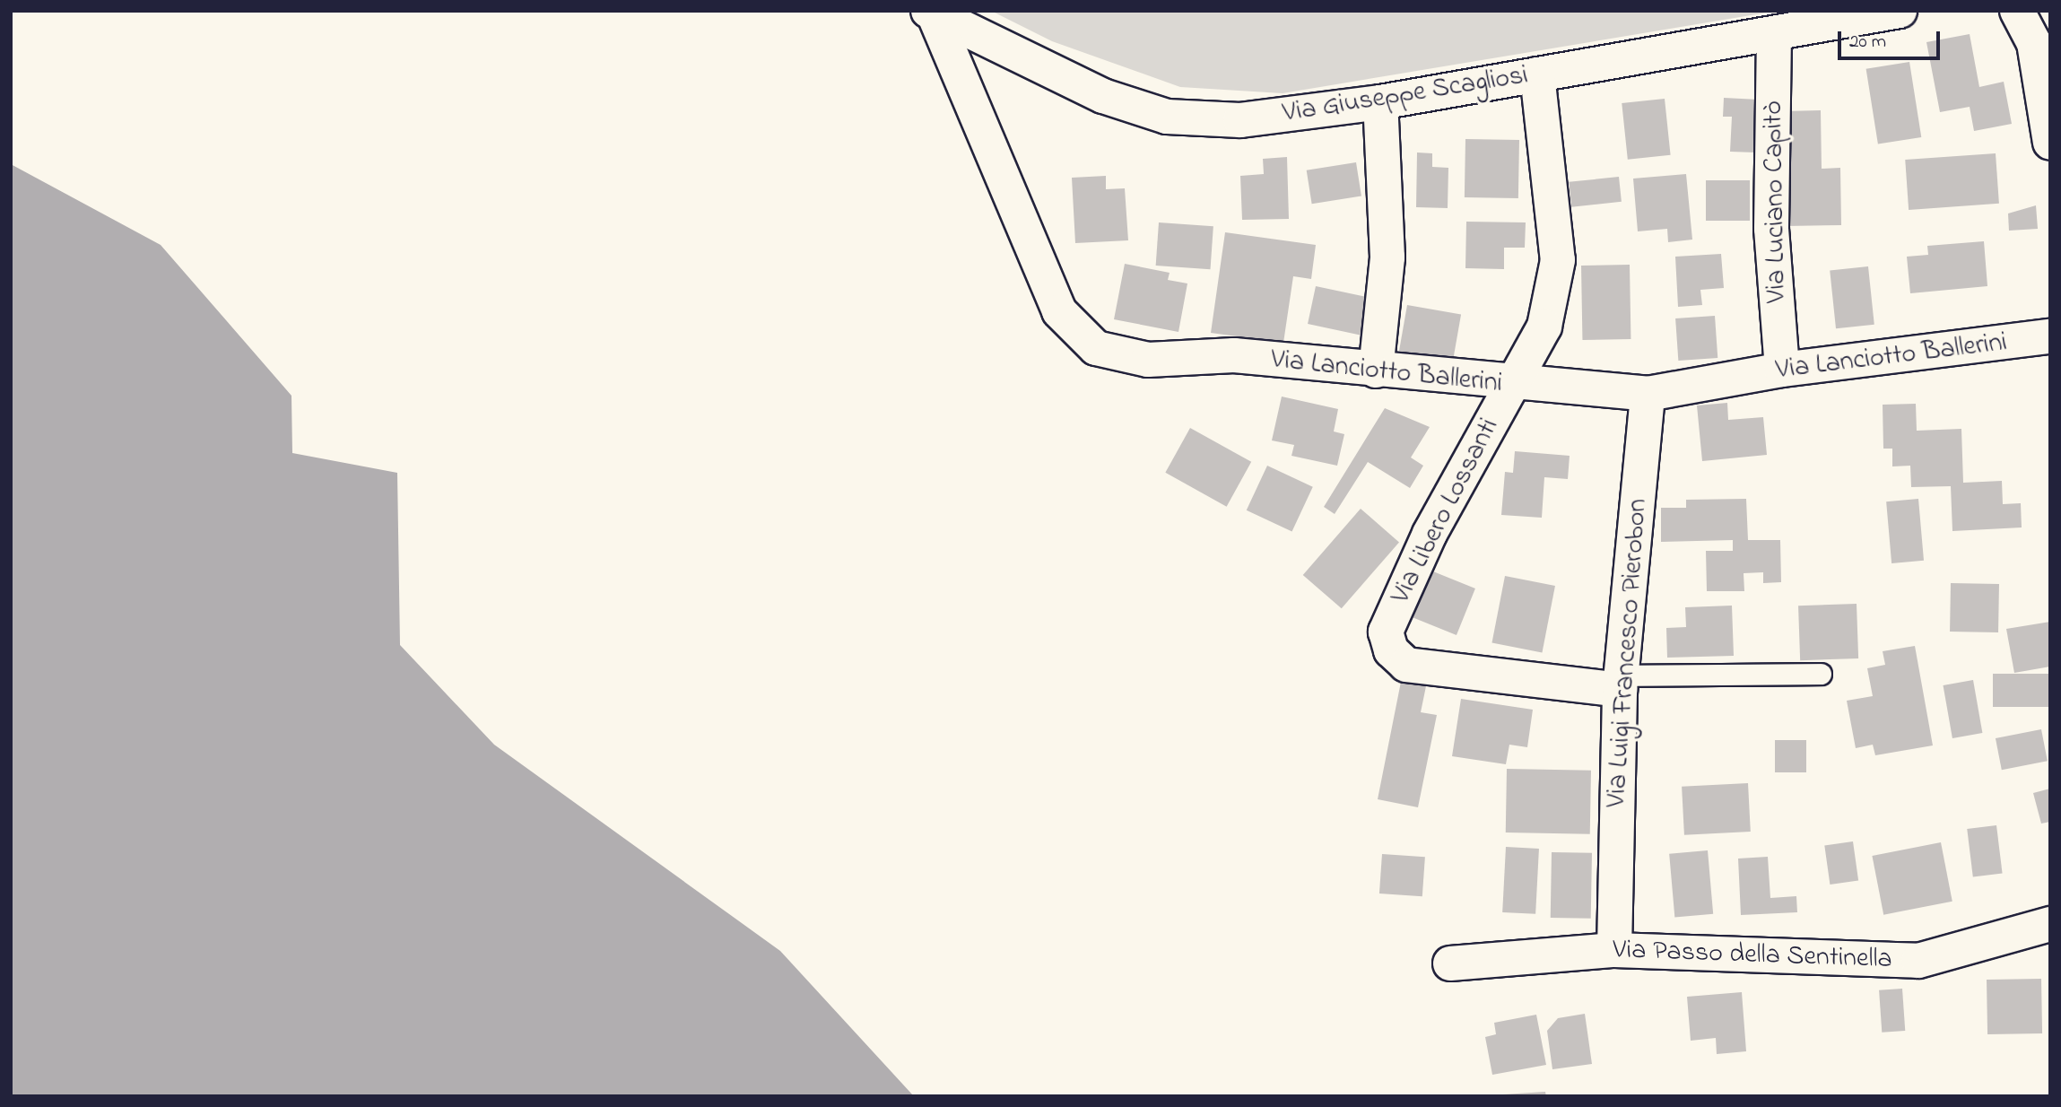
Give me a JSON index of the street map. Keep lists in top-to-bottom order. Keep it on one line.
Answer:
{"streets":{"street":["Via Giuseppe Scagliosi","Via Luciano Capitò","Via Lanciotto Ballerini","Via Libero Lossanti","Via Luigi Francesco Pierobon","Via Passo della Sentinella"]},"crossings":[["Via Giuseppe Scagliosi","Via Luciano Capitò"],["Via Giuseppe Scagliosi","Via Lanciotto Ballerini"],["Via Giuseppe Scagliosi","Via Libero Lossanti"],["Via Luciano Capitò","Via Lanciotto Ballerini"],["Via Lanciotto Ballerini","Via Libero Lossanti"],["Via Lanciotto Ballerini","Via Luigi Francesco Pierobon"],["Via Libero Lossanti","Via Luigi Francesco Pierobon"],["Via Luigi Francesco Pierobon","Via Passo della Sentinella"]],"scale_bar":"20 m"}
